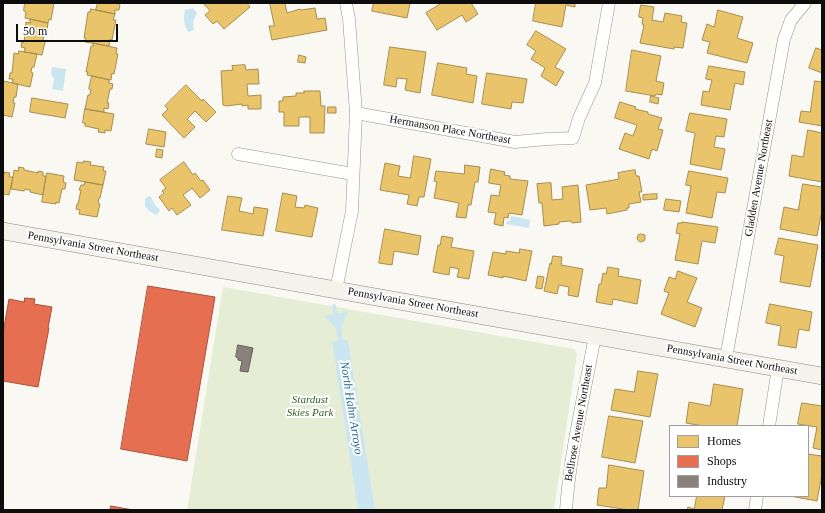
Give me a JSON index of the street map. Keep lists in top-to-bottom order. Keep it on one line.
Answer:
{"streets":{"street":["Hermanson Place Northeast","Gladden Avenue Northeast","Pennsylvania Street Northeast","Bellrose Avenue Northeast"]},"crossings":[["Gladden Avenue Northeast","Pennsylvania Street Northeast"],["Pennsylvania Street Northeast","Bellrose Avenue Northeast"]],"water":["North Hahn Arroyo"],"parks":["Stardust Skies Park"],"legend":["Homes","Shops","Industry"],"scale_bar":"50 m"}
